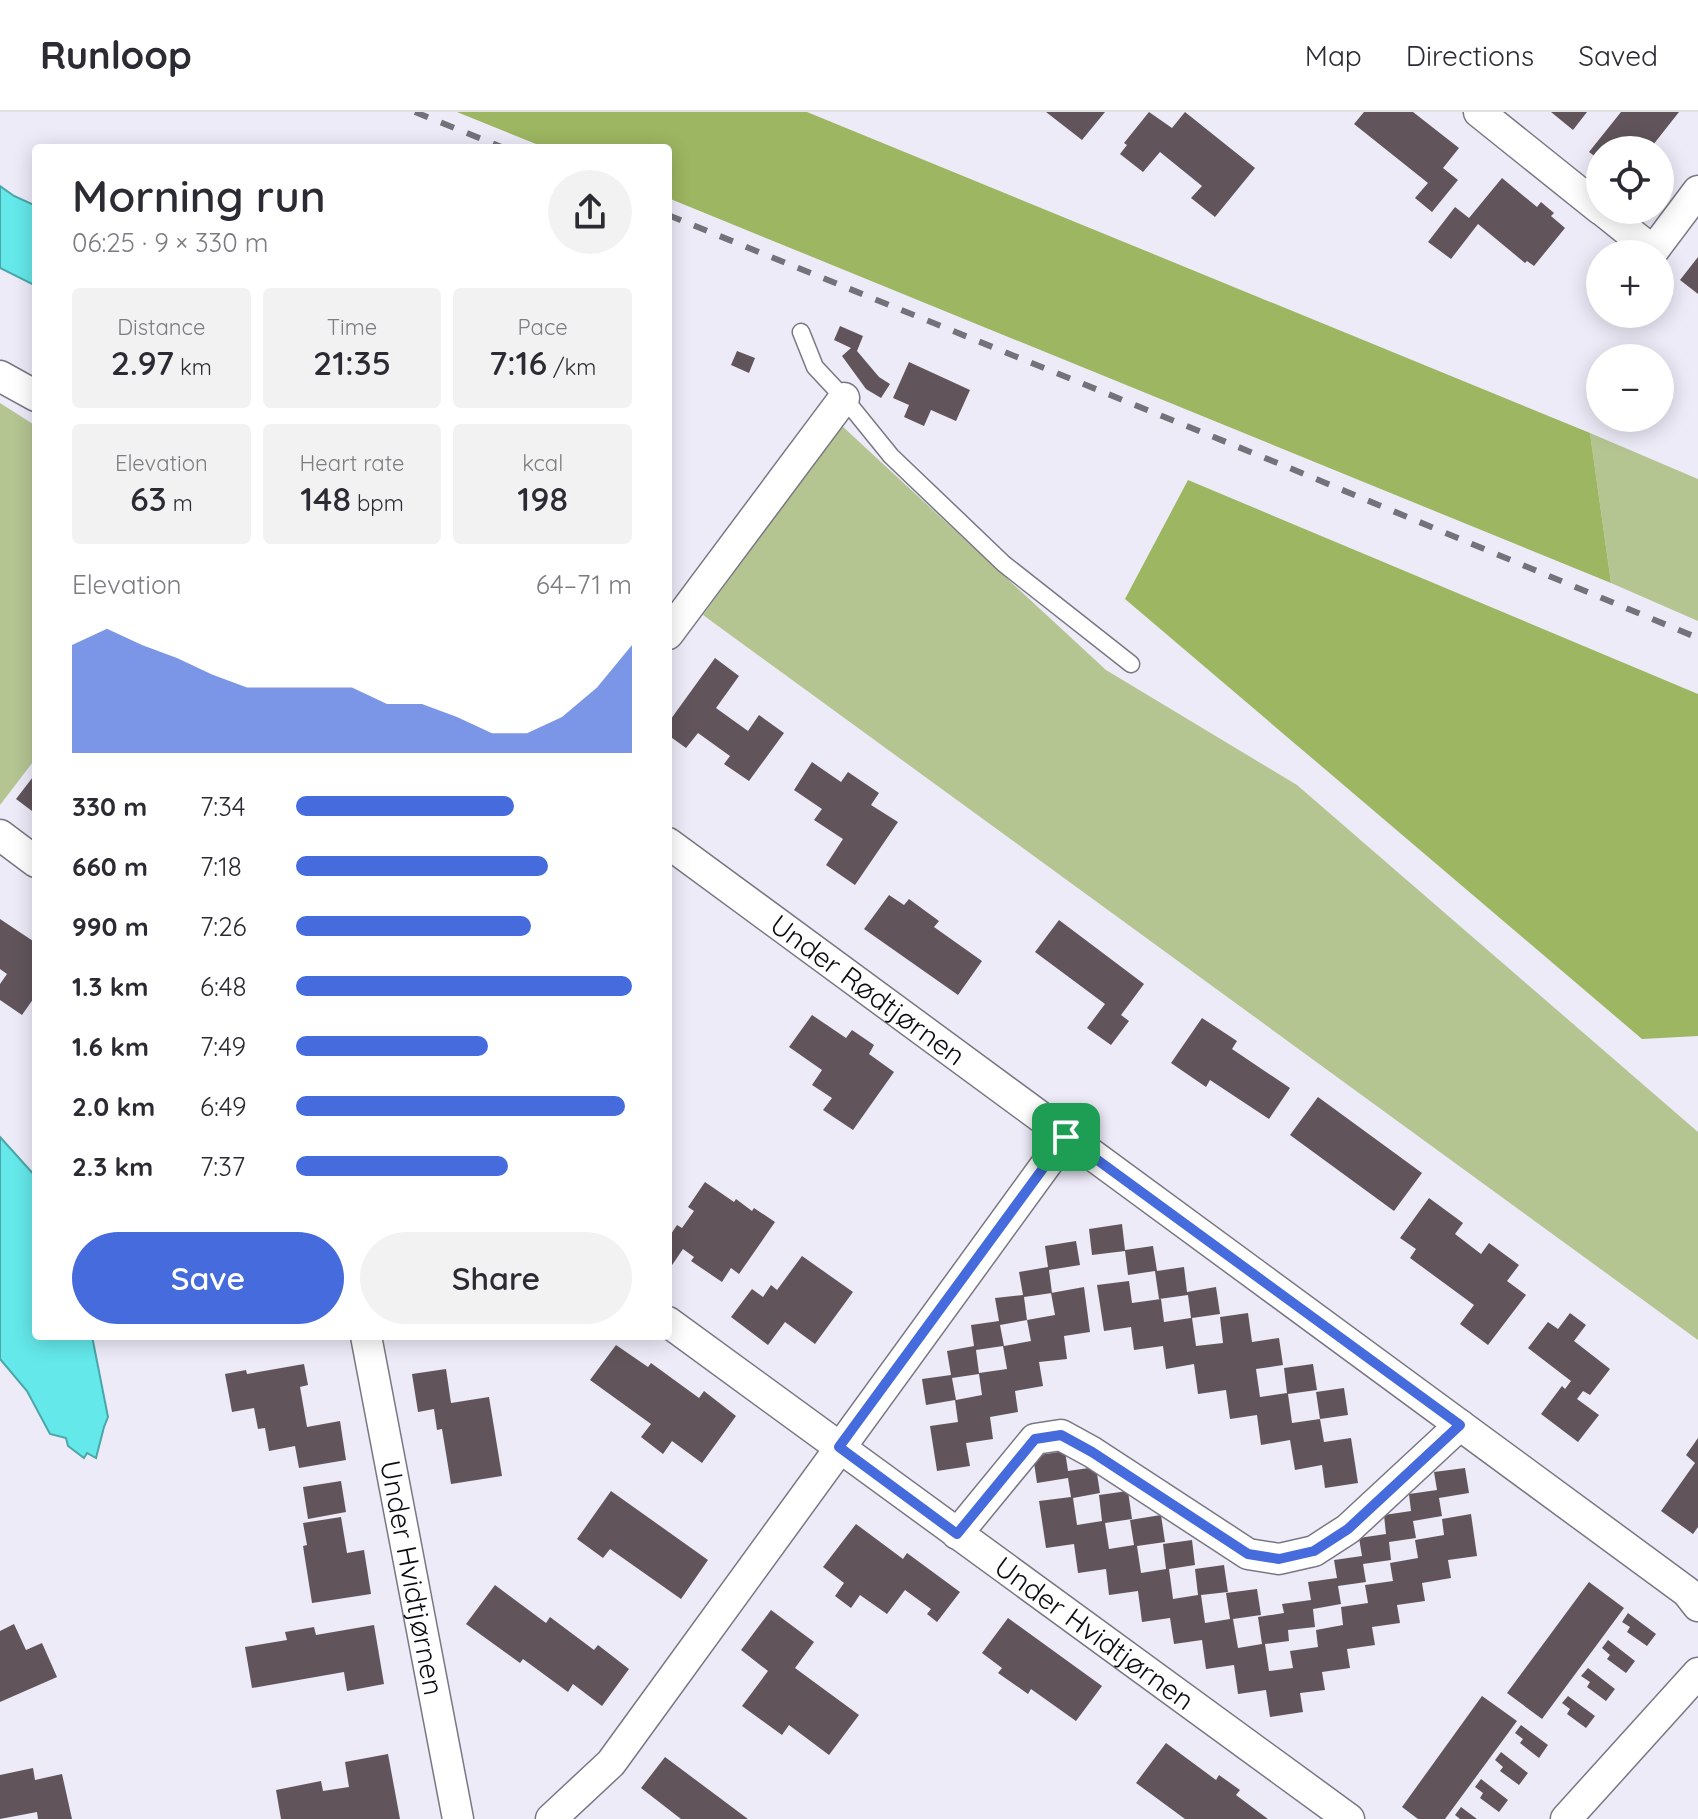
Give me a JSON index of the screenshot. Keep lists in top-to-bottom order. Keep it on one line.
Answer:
{"streets":{"street":["Under Rødtjørnen","Under Hvidtjørnen"]},"page":{"header":"Runloop","nav":["Map","Directions","Saved"],"map_buttons":["+","−"],"heading":["Morning run","06:25 · 9 × 330 m"],"stats":[["Distance","2.97 km"],["Time","21:35"],["Pace","7:16 /km"],["Elevation","63 m"],["Heart rate","148 bpm"],["kcal","198"]],"chart":["Elevation","64–71 m"],"list":[{"name":"330 m","note":"7:34"},{"name":"660 m","note":"7:18"},{"name":"990 m","note":"7:26"},{"name":"1.3 km","note":"6:48"},{"name":"1.6 km","note":"7:49"},{"name":"2.0 km","note":"6:49"},{"name":"2.3 km","note":"7:37"}],"buttons":["Save","Share"]}}
